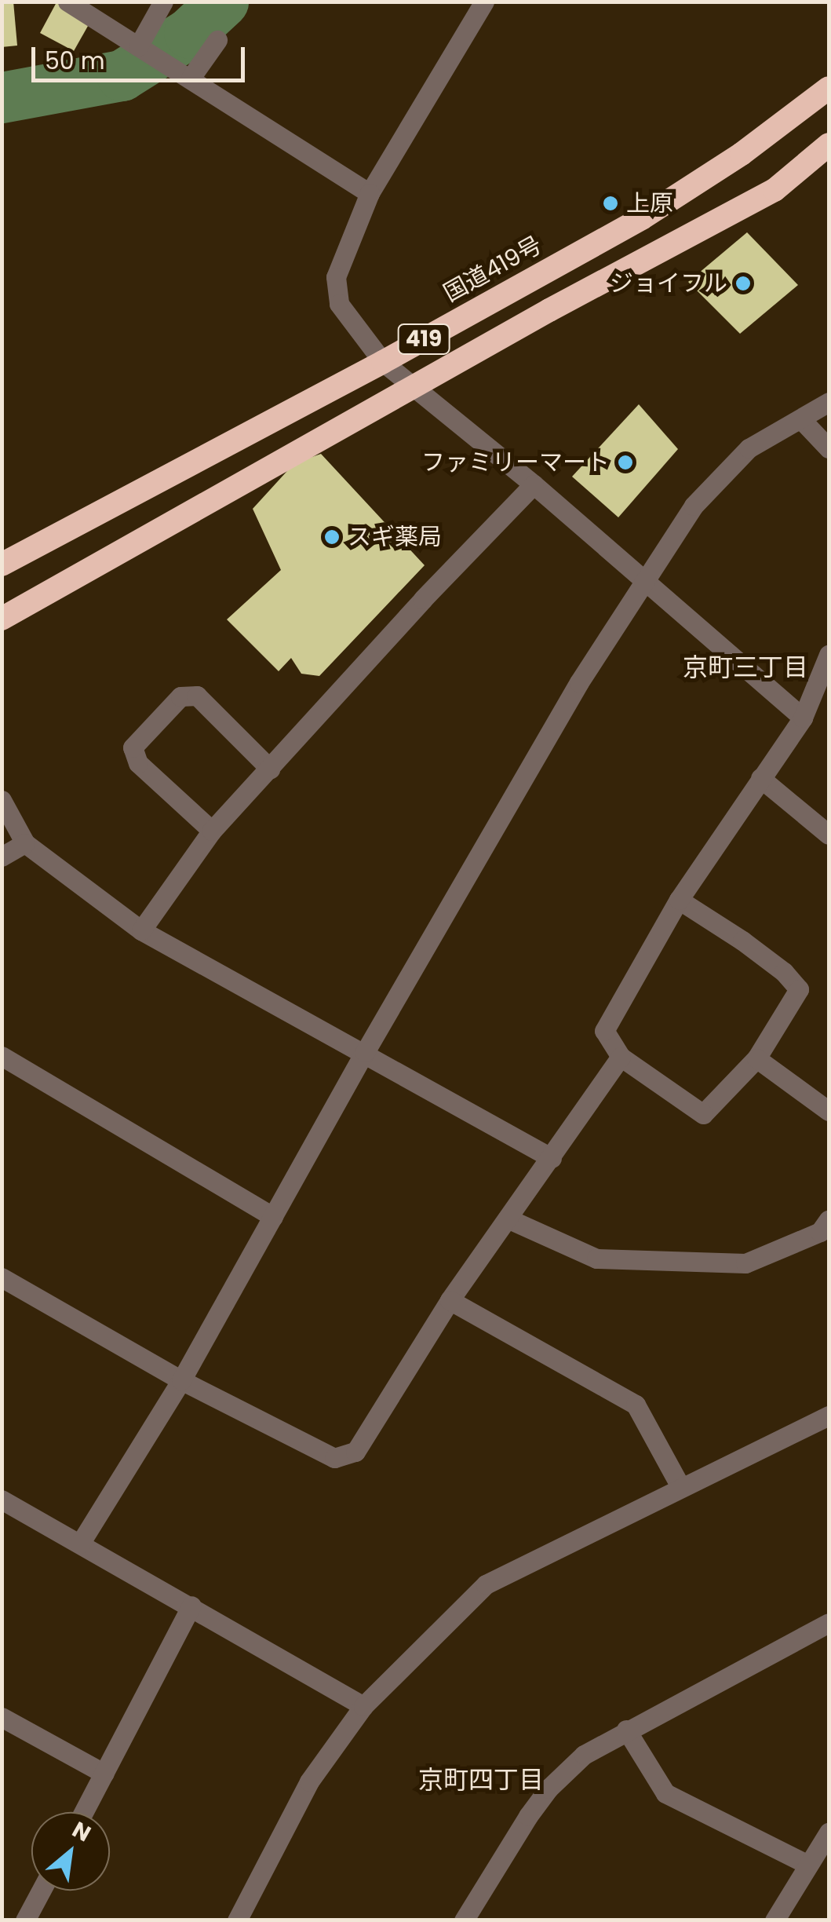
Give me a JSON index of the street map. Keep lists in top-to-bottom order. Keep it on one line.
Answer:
{"streets":{"highway":["国道419号","419"]},"districts":["京町三丁目","京町四丁目"],"places":["上原","ジョイフル","ファミリーマート","スギ薬局"],"scale_bar":"50 m","north":"top right"}
